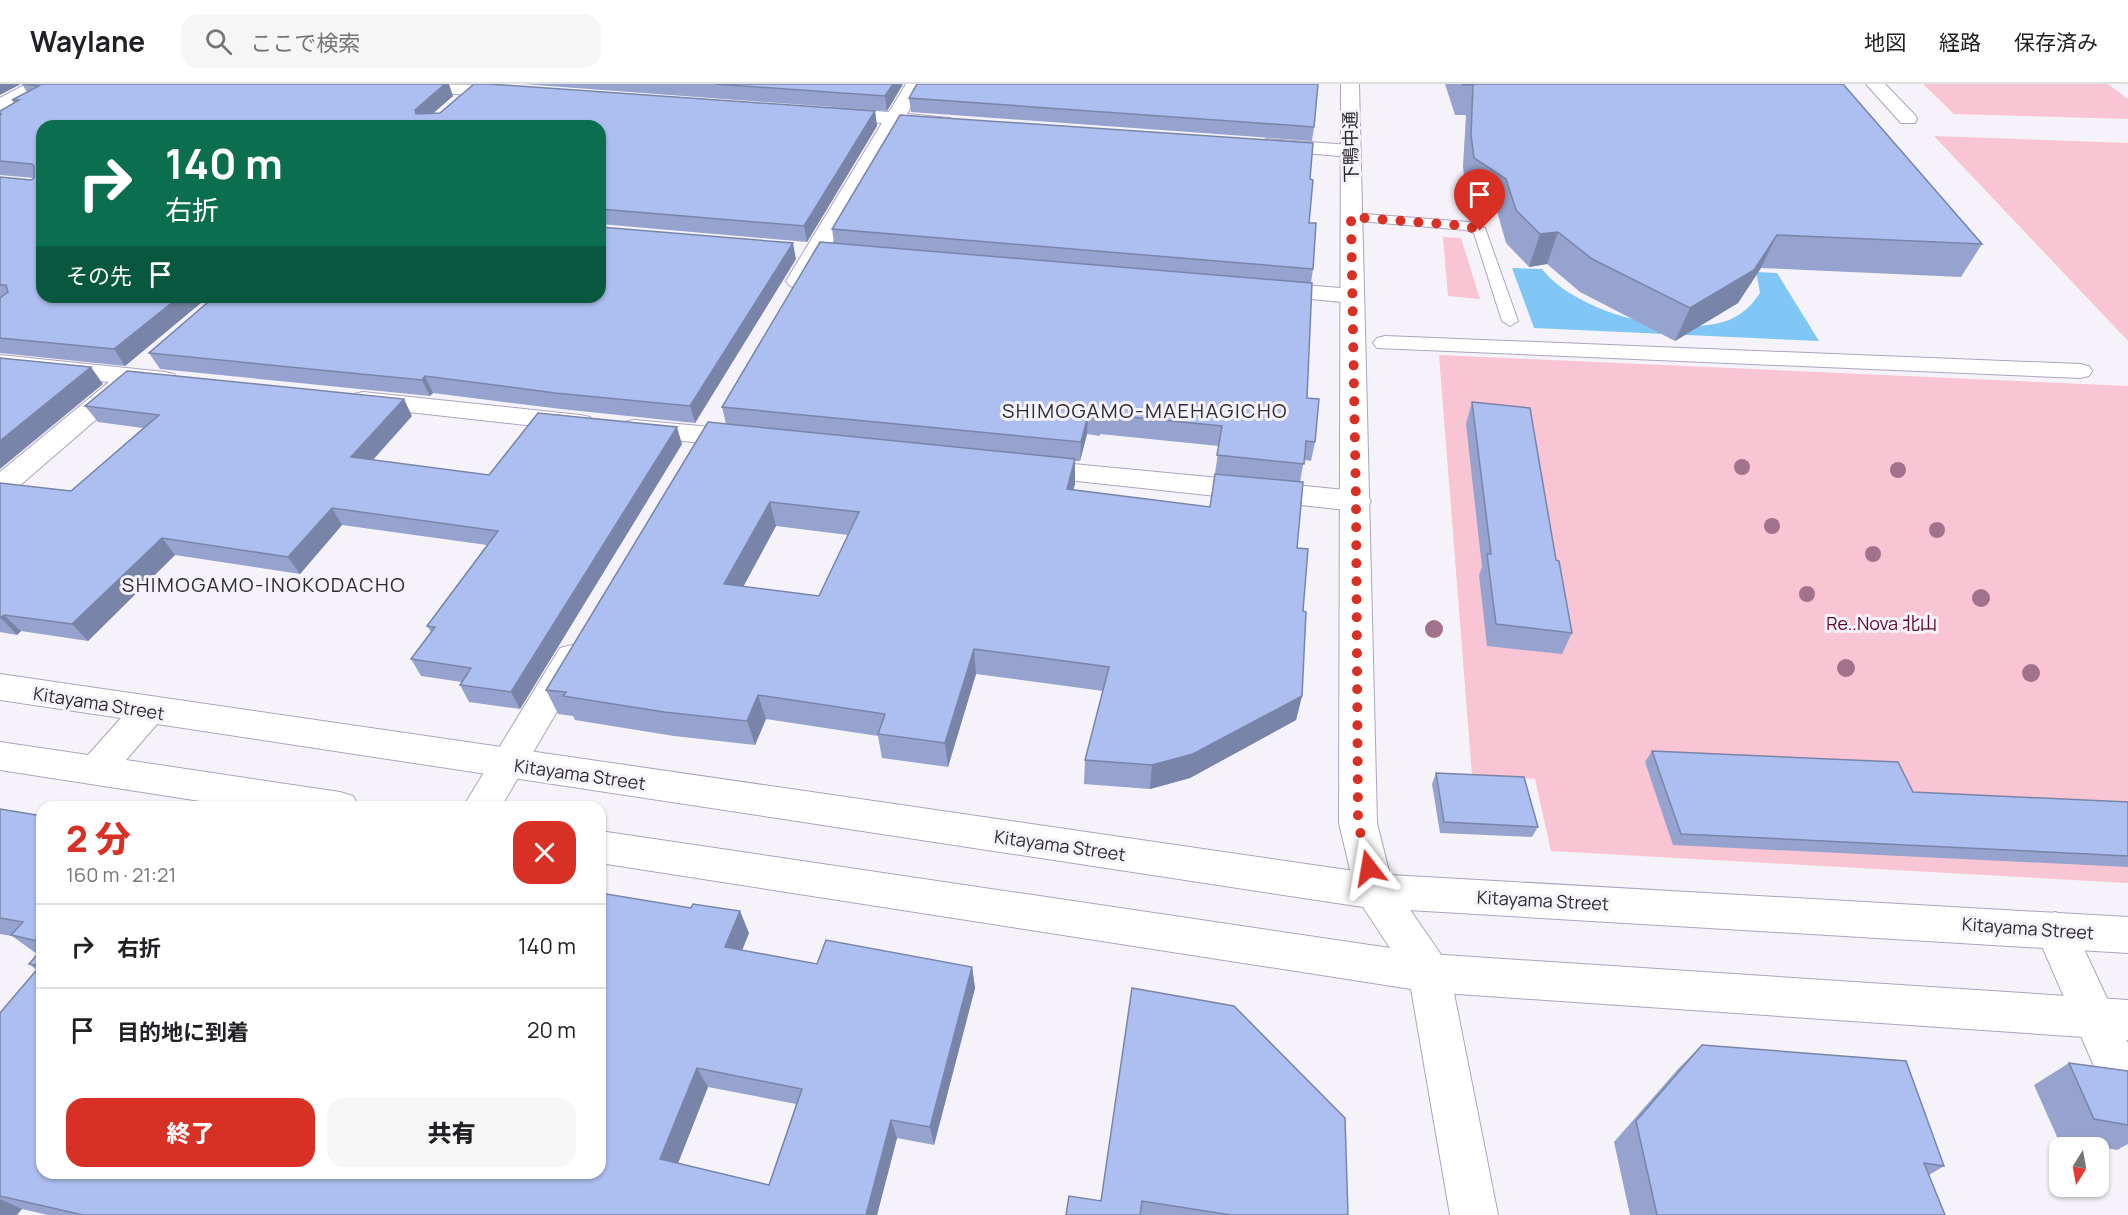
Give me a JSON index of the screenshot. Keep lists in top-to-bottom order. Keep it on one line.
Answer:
{"streets":{"street":["下鴨中通","Kitayama Street"]},"crossings":[["下鴨中通","Kitayama Street"]],"districts":["SHIMOGAMO-MAEHAGICHO","SHIMOGAMO-INOKODACHO"],"parks":["Re..Nova 北山"],"north":"bottom","page":{"header":"Waylane","search":"ここで検索","nav":["地図","経路","保存済み"],"turn":["140 m","右折"],"then":"その先","heading":["2 分","160 m · 21:21"],"list":[{"name":"右折","value":"140 m"},{"name":"目的地に到着","value":"20 m"}],"buttons":["終了","共有"]}}
